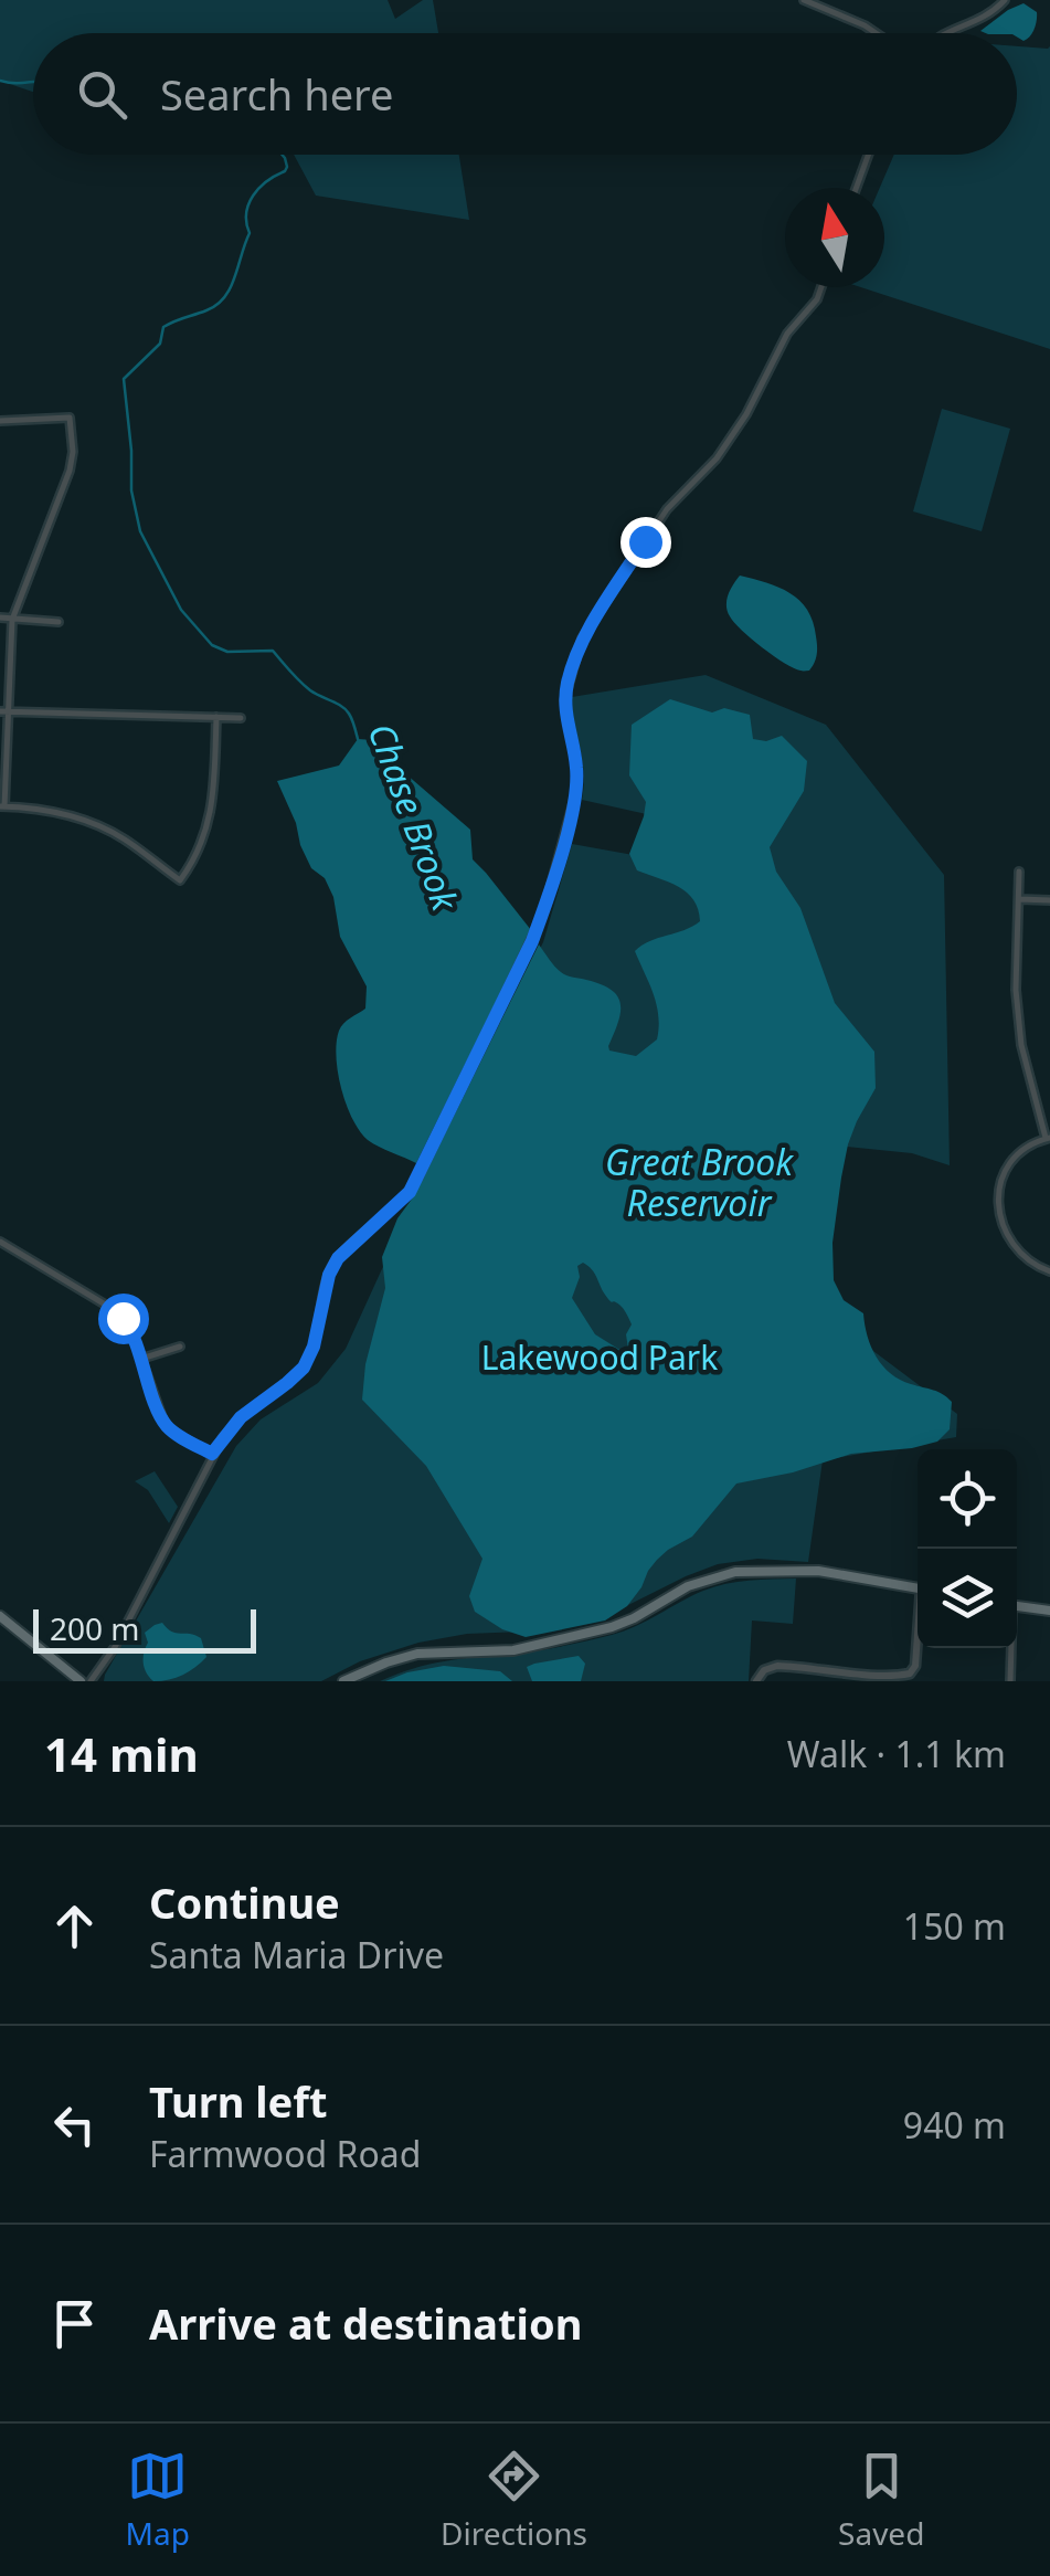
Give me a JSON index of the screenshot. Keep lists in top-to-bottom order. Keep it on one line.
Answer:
{"water":["Chase Brook","Great Brook Reservoir"],"parks":["Lakewood Park"],"scale_bar":"200 m","north":"top","page":{"search":"Search here","scale":"200 m","heading":["14 min","Walk · 1.1 km"],"list":[["Continue","Santa Maria Drive","150 m"],["Turn left","Farmwood Road","940 m"],"Arrive at destination"],"nav":["Map","Directions","Saved"]}}
